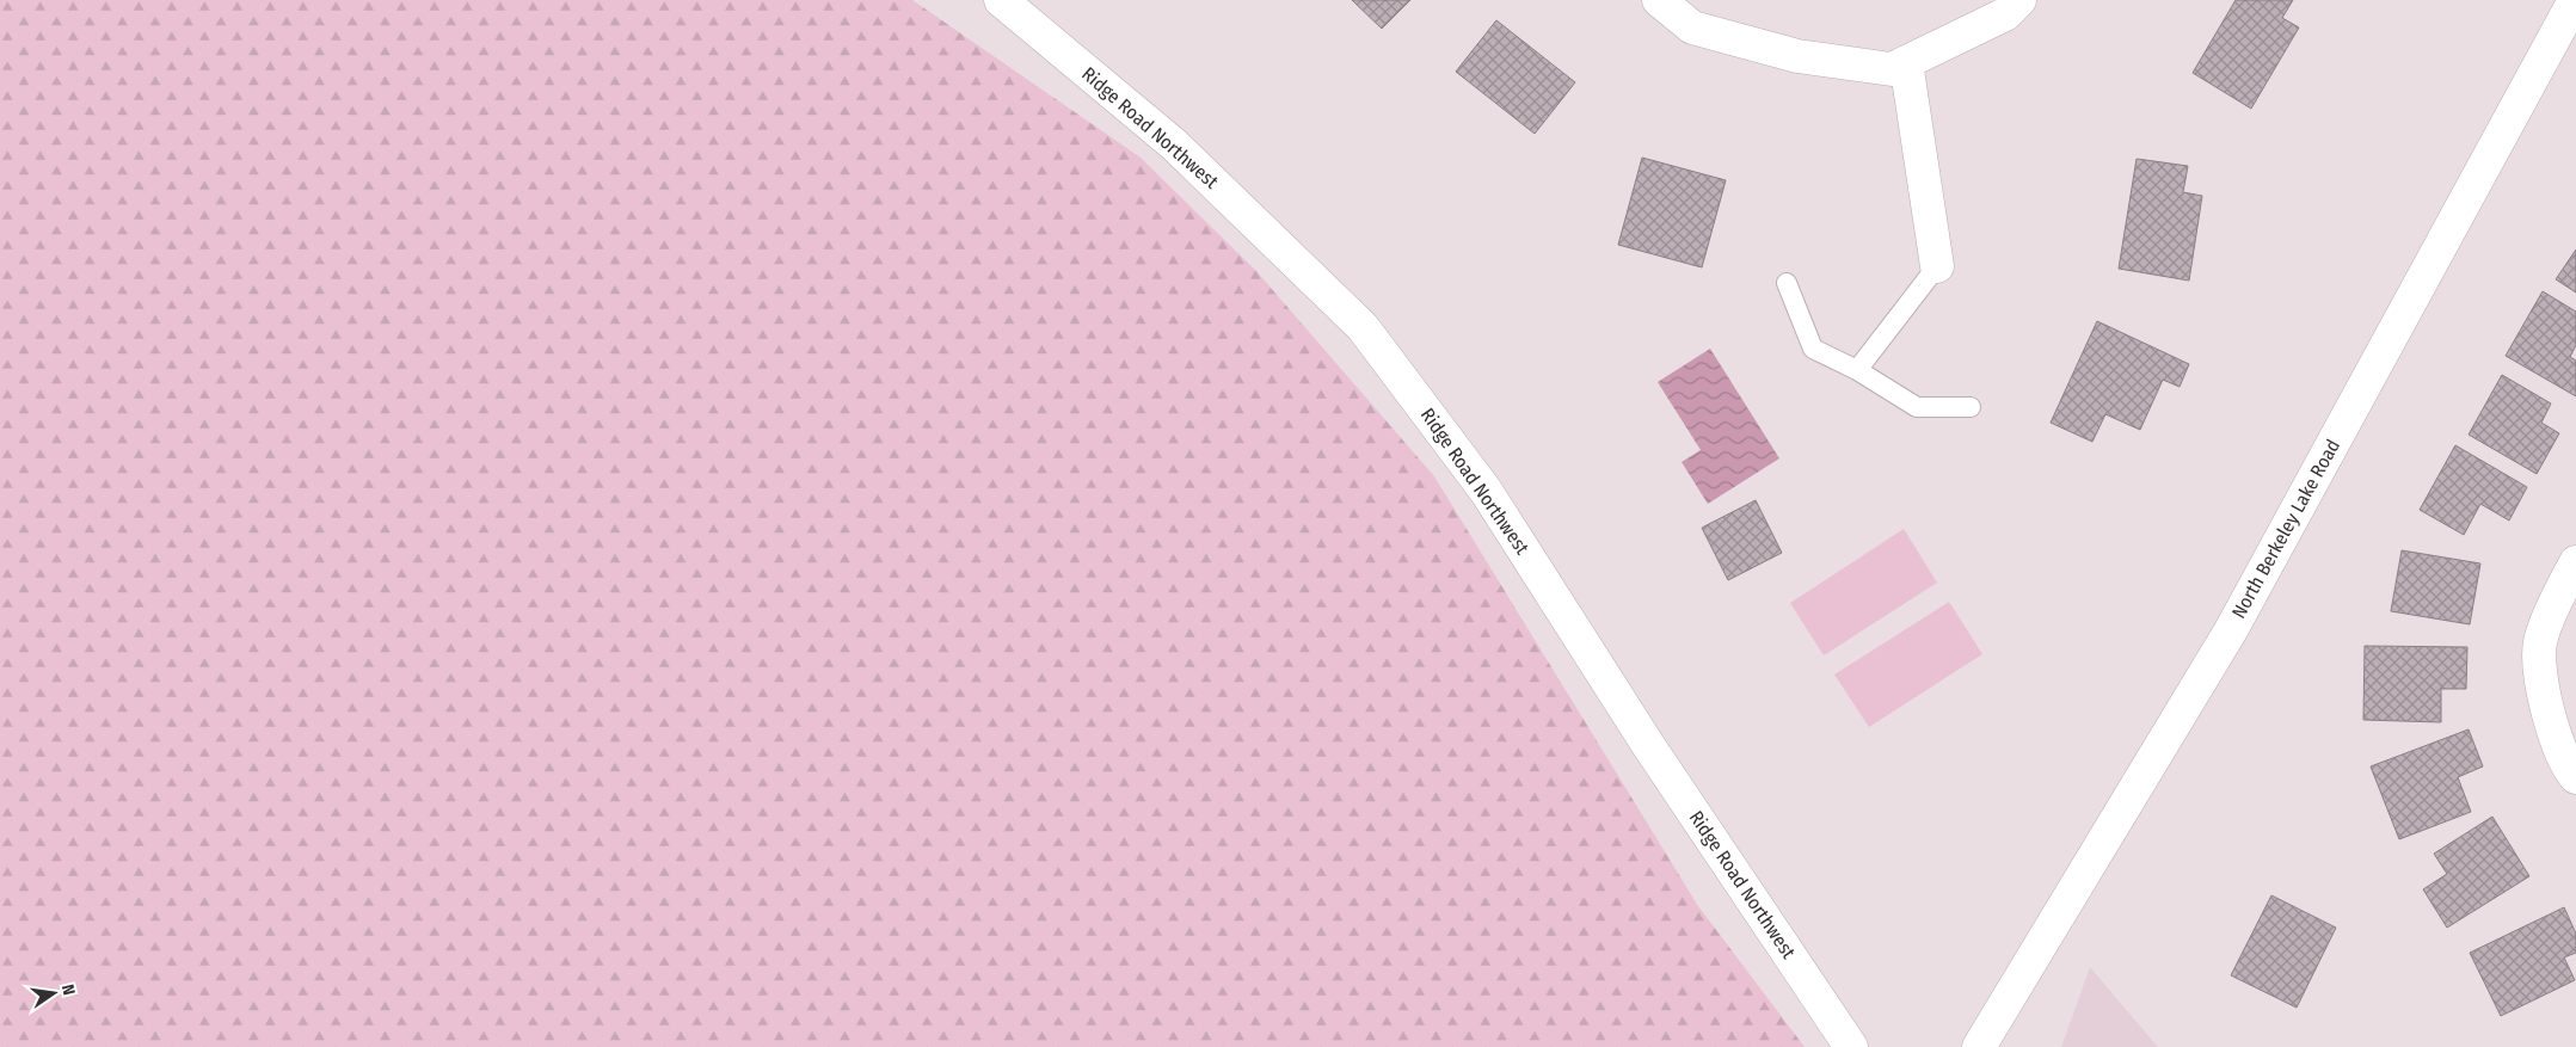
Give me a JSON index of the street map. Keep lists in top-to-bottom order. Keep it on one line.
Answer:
{"streets":{"street":["Ridge Road Northwest","North Berkeley Lake Road"]},"north":"right"}
